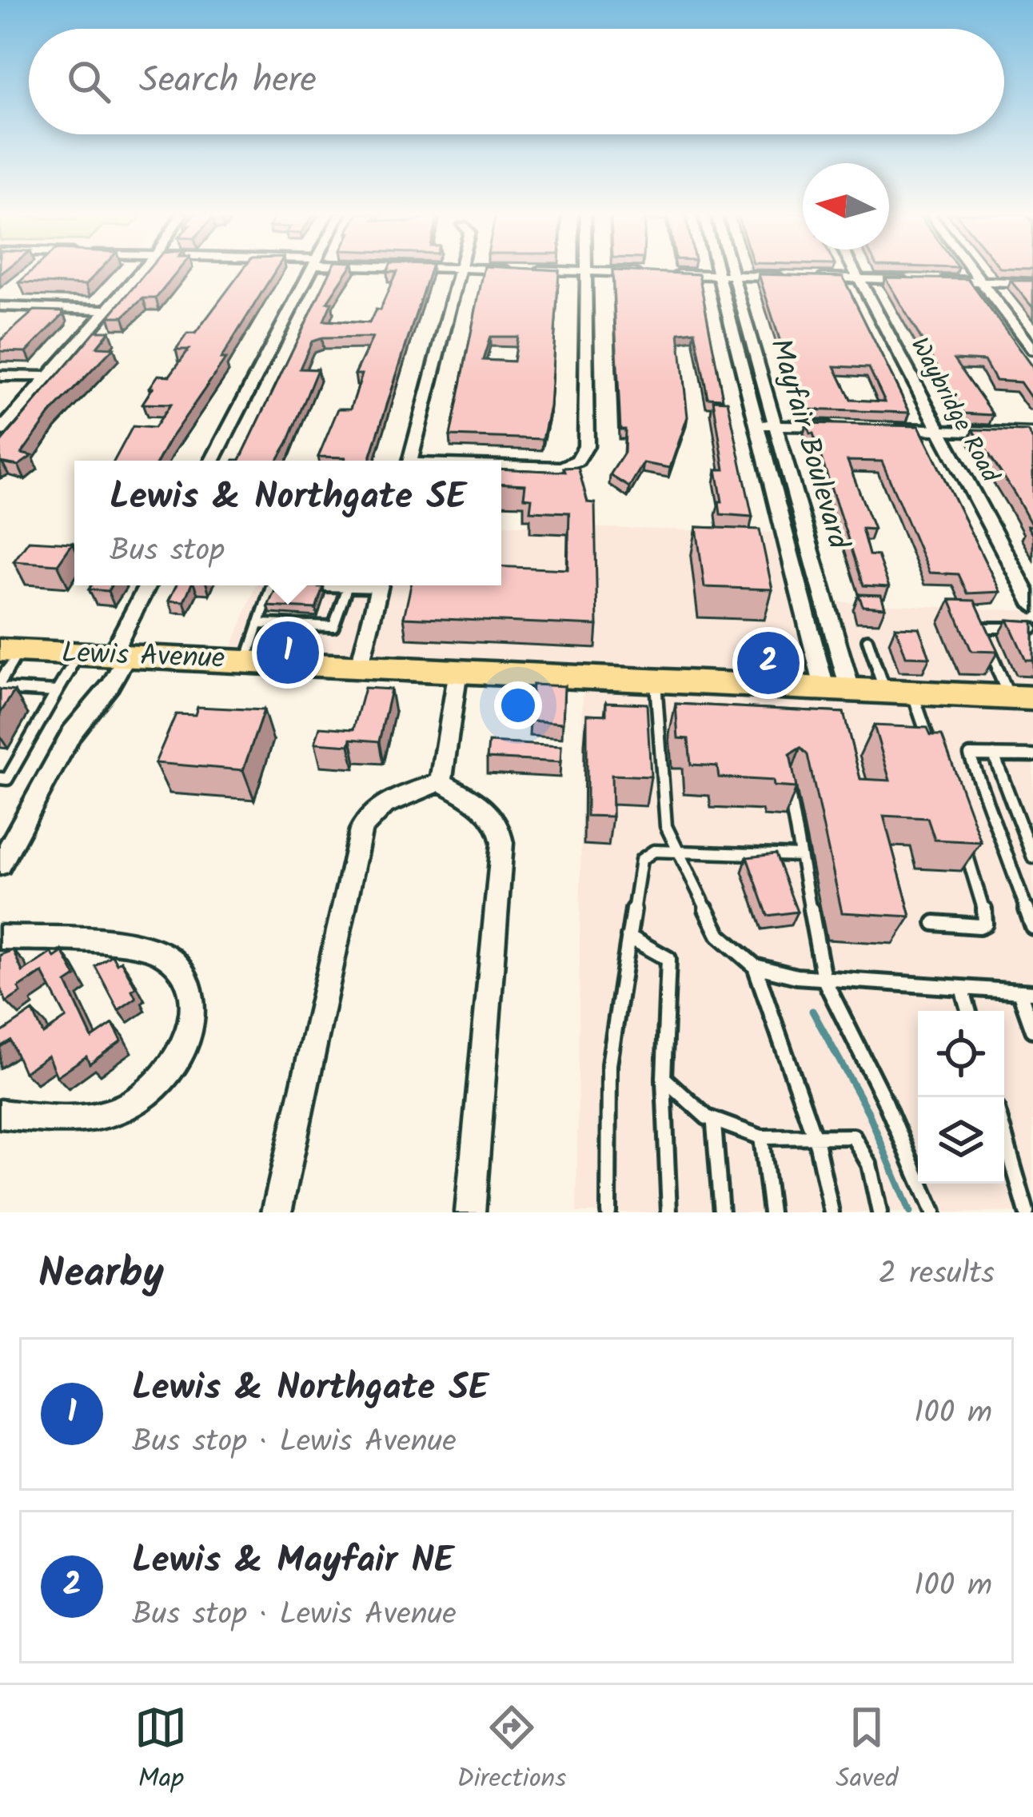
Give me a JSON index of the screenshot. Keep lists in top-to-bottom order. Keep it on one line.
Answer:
{"streets":{"main road":["Lewis Avenue"],"street":["Waybridge Road","Mayfair Boulevard"]},"crossings":[["Mayfair Boulevard","Lewis Avenue"]],"north":"left","page":{"search":"Search here","popup":["Lewis & Northgate SE","Bus stop"],"pins":["1","2"],"heading":["Nearby","2 results"],"list":[{"mark":"1","name":"Lewis & Northgate SE","note":"Bus stop · Lewis Avenue","value":"100 m"},{"mark":"2","name":"Lewis & Mayfair NE","note":"Bus stop · Lewis Avenue","value":"100 m"}],"nav":["Map","Directions","Saved"]}}
